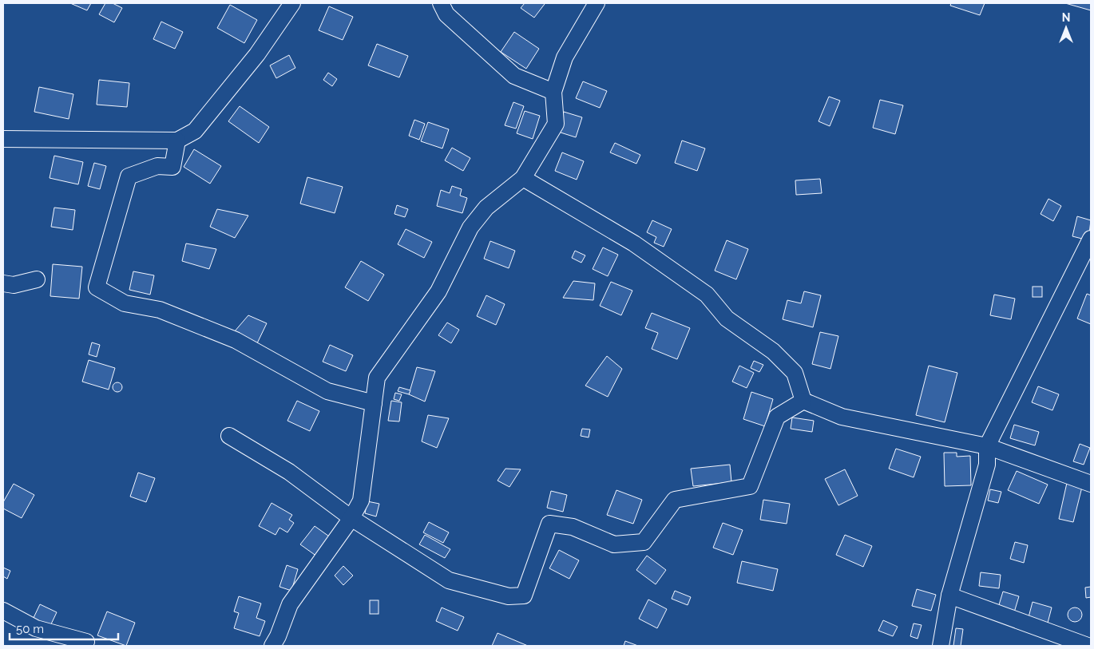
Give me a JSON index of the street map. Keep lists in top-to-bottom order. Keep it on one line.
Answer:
{"scale_bar":"50 m","north":"top"}
